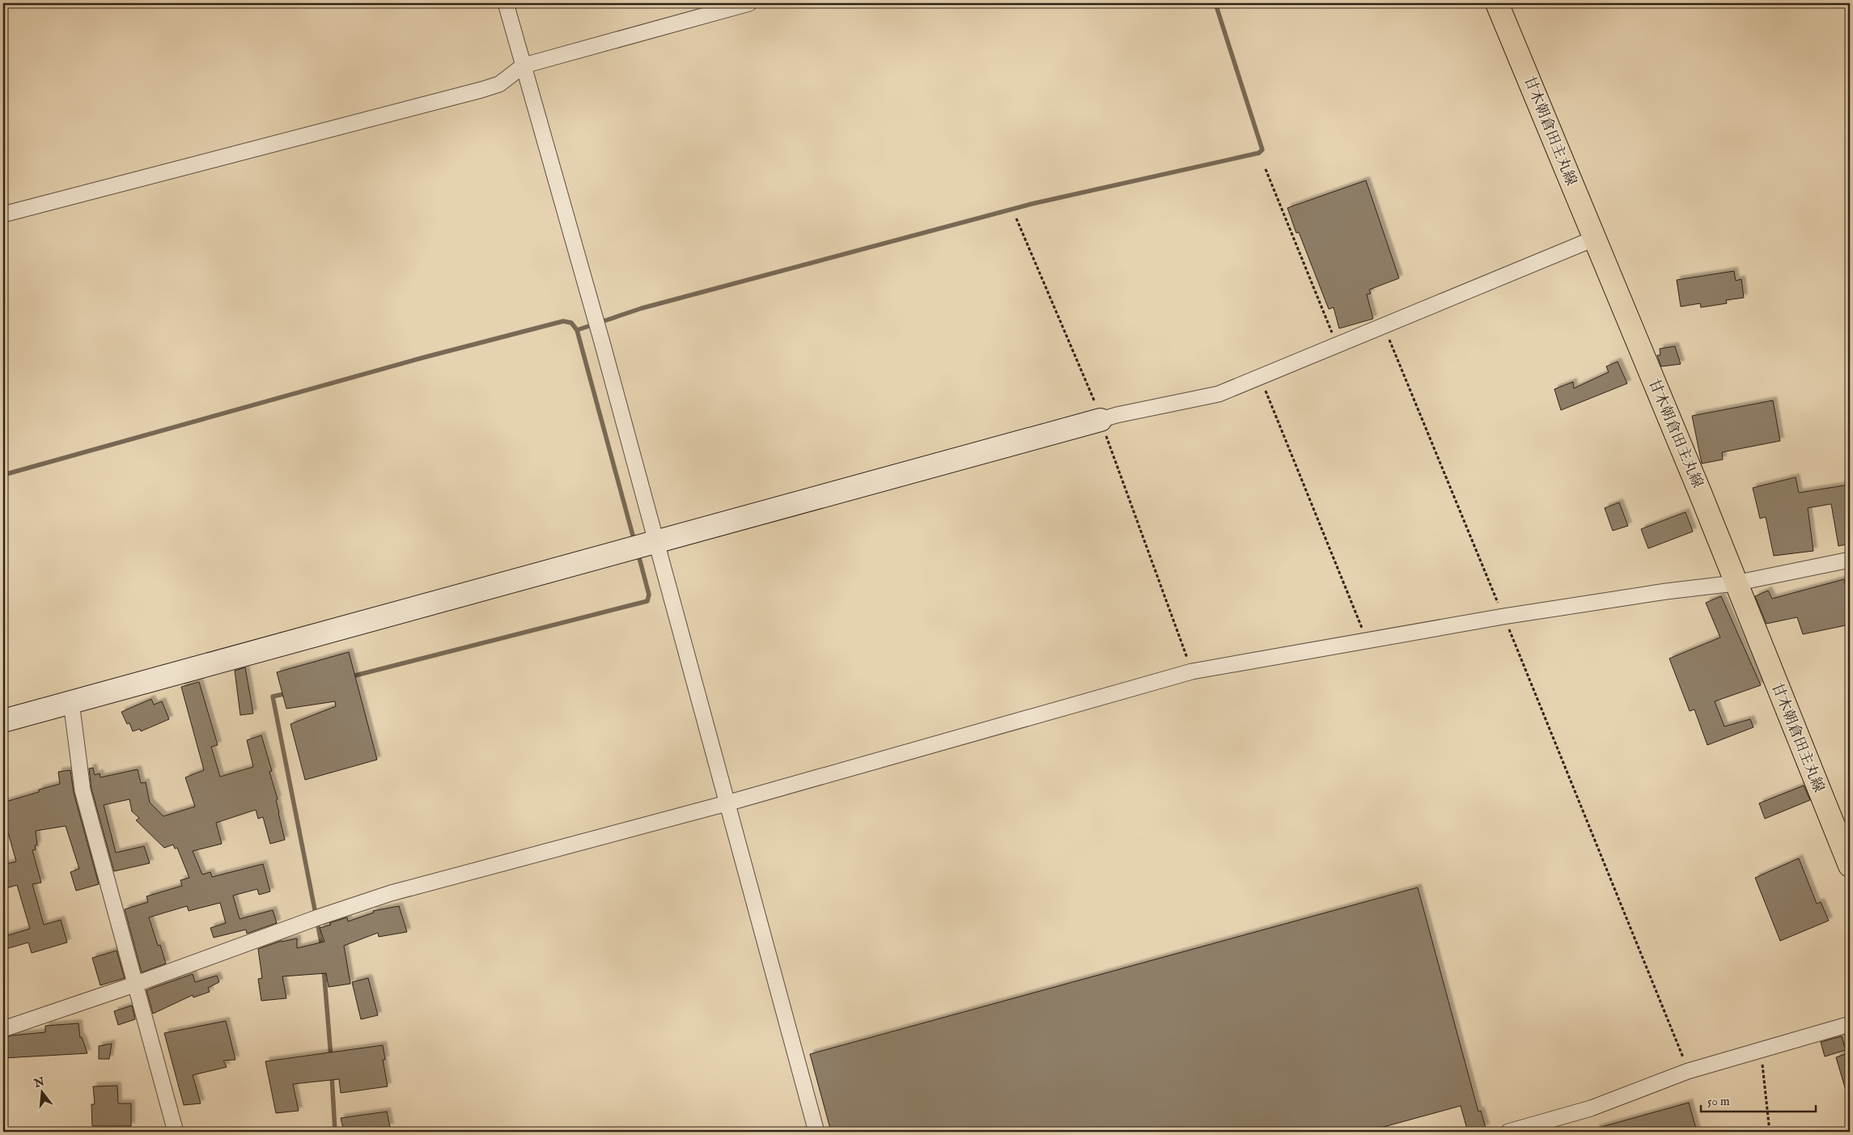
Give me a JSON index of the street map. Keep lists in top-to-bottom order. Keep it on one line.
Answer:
{"streets":{"main road":["甘木朝倉田主丸線"]},"scale_bar":"50 m","north":"top"}
